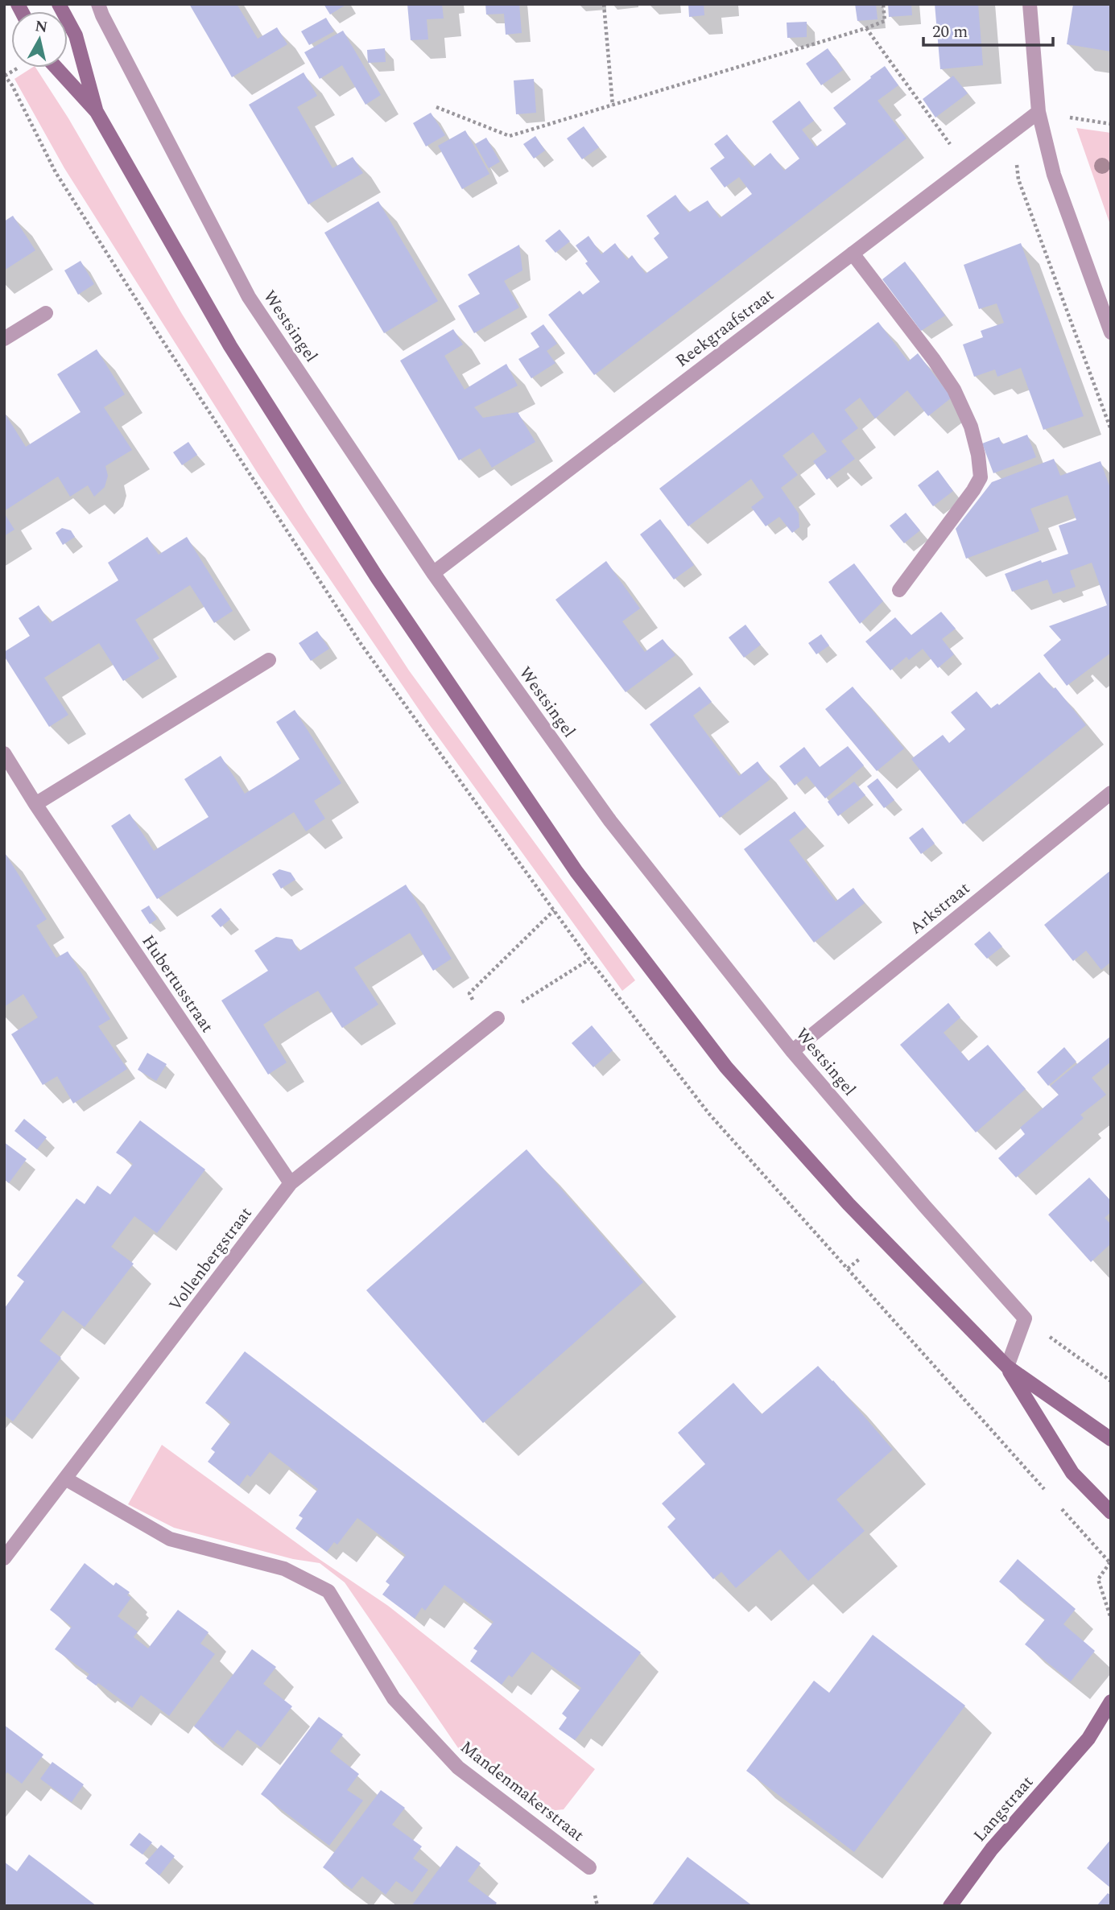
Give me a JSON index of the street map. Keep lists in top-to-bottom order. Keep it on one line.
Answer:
{"streets":{"main road":["Langstraat"],"street":["Westsingel","Reekgraafstraat","Arkstraat","Hubertusstraat","Vollenbergstraat","Mandenmakerstraat"]},"crossings":[["Westsingel","Reekgraafstraat"],["Westsingel","Arkstraat"],["Hubertusstraat","Vollenbergstraat"],["Vollenbergstraat","Mandenmakerstraat"]],"scale_bar":"20 m","north":"top"}
